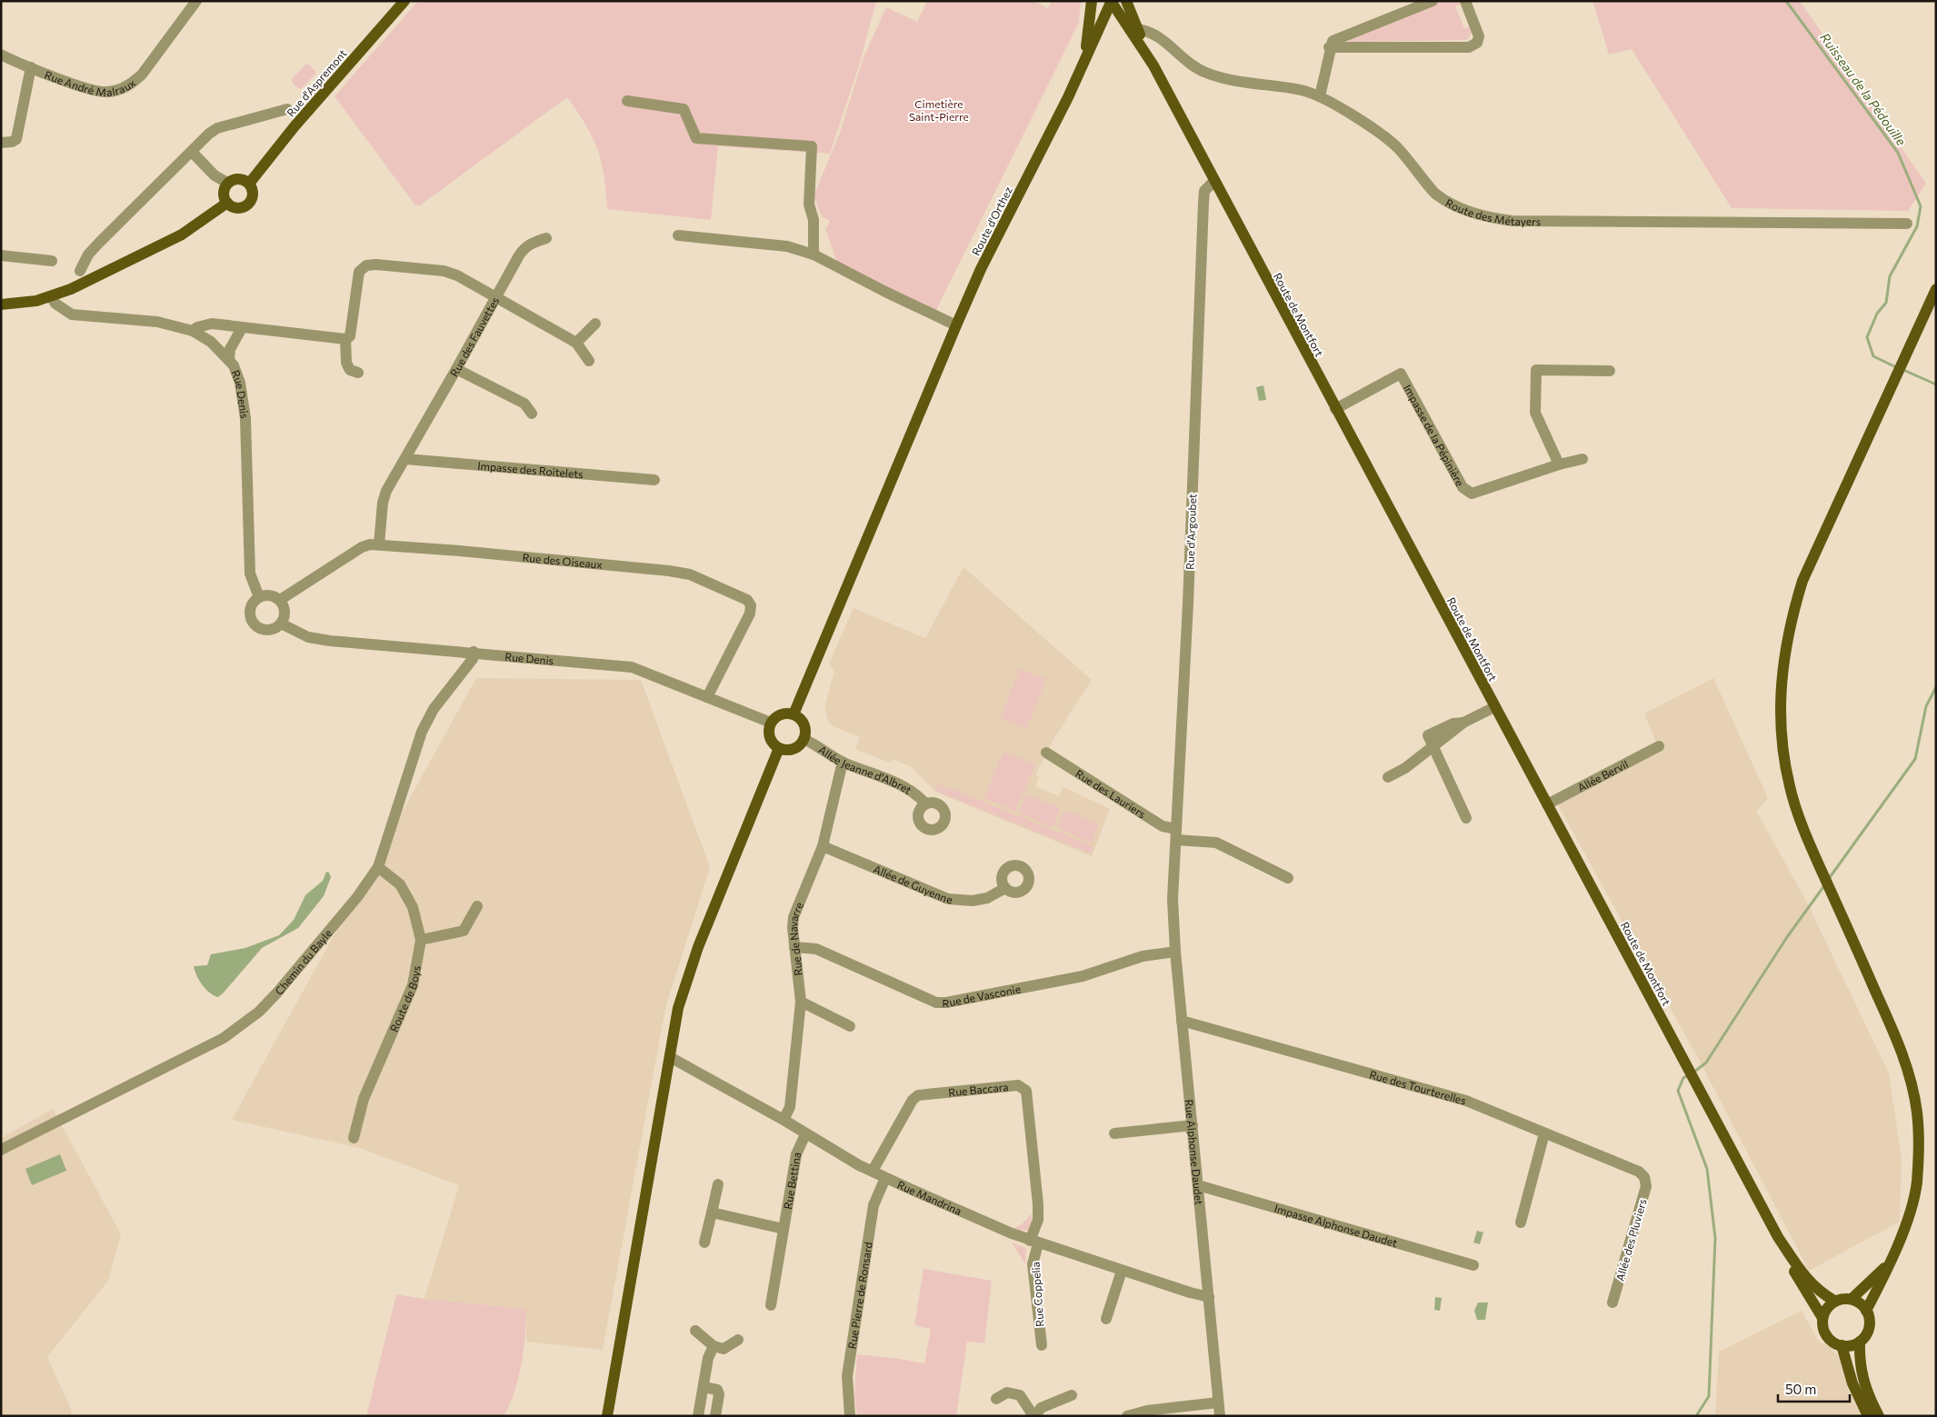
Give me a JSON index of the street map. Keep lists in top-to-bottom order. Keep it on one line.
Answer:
{"streets":{"main road":["Rue d'Aspremont","Route d'Orthez","Route de Montfort"],"street":["Rue André Malraux","Route des Métayers","Rue des Fauvettes","Rue Denis","Impasse de la Pépinière","Impasse des Roitelets","Rue d'Argoubet","Rue des Oiseaux","Allée Jeanne d'Albret","Allée Bervil","Rue des Lauriers","Allée de Guyenne","Rue de Navarre","Chemin du Bayle","Rue de Vasconie","Route de Boys","Rue des Tourterelles","Rue Baccara","Rue Alphonse Daudet","Rue Bettina","Rue Mandrina","Impasse Alphonse Daudet","Allée des Pluviers","Rue Coppelia","Rue Pierre de Ronsard"]},"crossings":[["Route des Métayers","Route de Montfort"],["Route d'Orthez","Route de Montfort"],["Route d'Orthez","Rue Denis"],["Route d'Orthez","Allée Jeanne d'Albret"],["Route de Montfort","Impasse de la Pépinière"],["Route de Montfort","Rue d'Argoubet"],["Route de Montfort","Allée Bervil"],["Rue des Fauvettes","Impasse des Roitelets"],["Rue des Fauvettes","Rue des Oiseaux"],["Rue Denis","Rue des Oiseaux"],["Rue Denis","Allée Jeanne d'Albret"],["Rue Denis","Chemin du Bayle"],["Rue d'Argoubet","Rue des Lauriers"],["Rue d'Argoubet","Rue Alphonse Daudet"],["Allée Jeanne d'Albret","Rue de Navarre"],["Allée de Guyenne","Rue de Navarre"],["Rue de Navarre","Rue de Vasconie"],["Rue de Navarre","Rue Mandrina"],["Chemin du Bayle","Route de Boys"],["Rue de Vasconie","Rue Alphonse Daudet"],["Rue des Tourterelles","Rue Alphonse Daudet"],["Rue des Tourterelles","Allée des Pluviers"],["Rue Baccara","Rue Mandrina"],["Rue Baccara","Rue Coppelia"],["Rue Alphonse Daudet","Rue Mandrina"],["Rue Alphonse Daudet","Impasse Alphonse Daudet"],["Rue Bettina","Rue Mandrina"],["Rue Mandrina","Rue Coppelia"],["Rue Mandrina","Rue Pierre de Ronsard"]],"water":["Ruisseau de la Pédouille"],"parks":["Cimetière Saint-Pierre"],"scale_bar":"50 m"}
